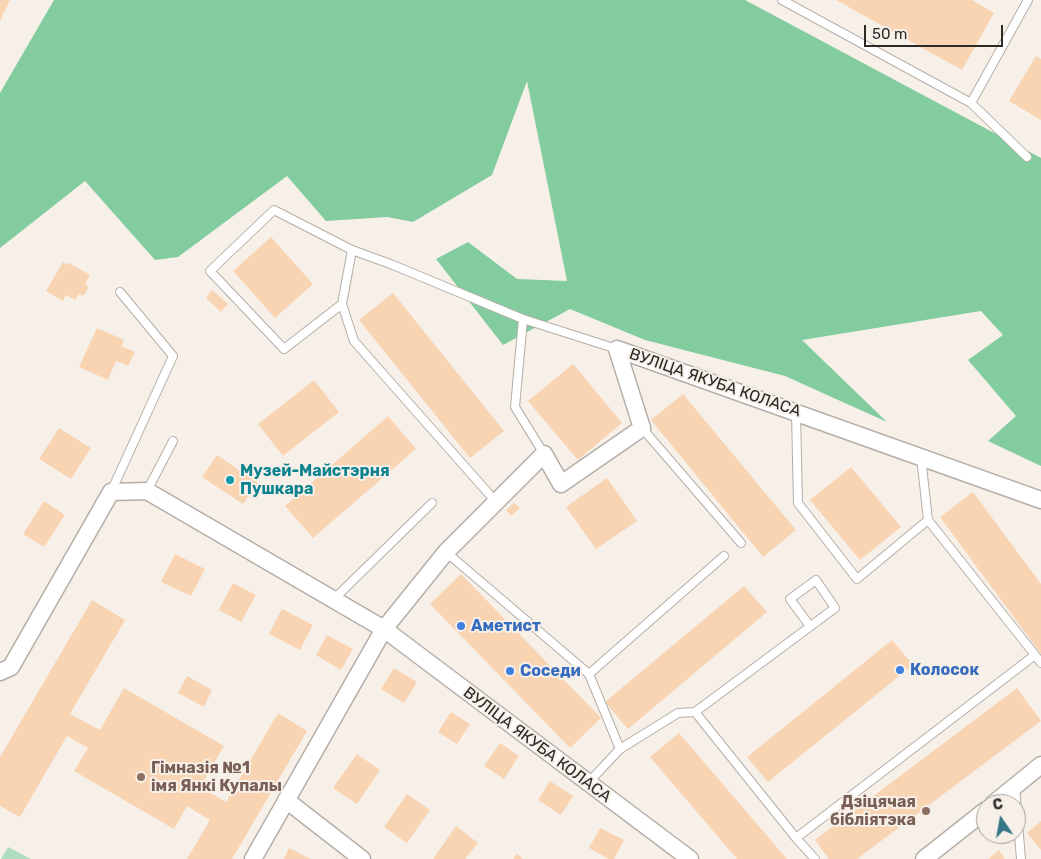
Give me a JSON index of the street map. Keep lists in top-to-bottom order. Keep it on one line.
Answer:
{"streets":{"street":["ВУЛІЦА ЯКУБА КОЛАСА"]},"places":["Музей-Майстэрня Пушкара","Аметист","Колосок","Соседи","Гімназія №1 імя Янкі Купалы","Дзіцячая бібліятэка"],"scale_bar":"50 m","north":"top"}
